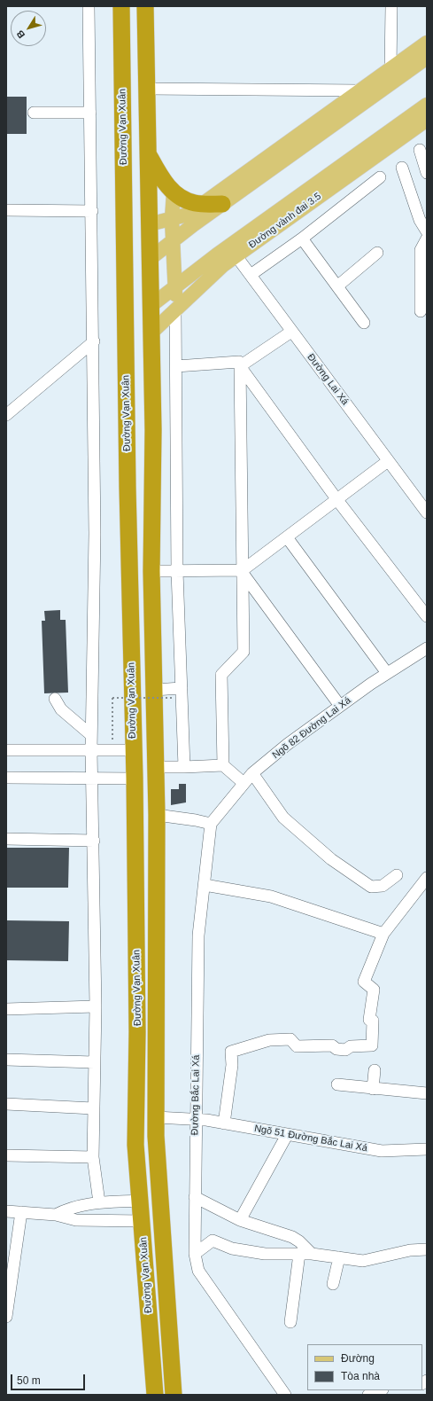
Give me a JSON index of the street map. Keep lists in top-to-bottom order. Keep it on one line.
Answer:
{"streets":{"highway":["Đường Vạn Xuân"],"main road":["Đường vành đai 3.5"],"street":["Đường Lai Xá","Ngõ 82 Đường Lai Xá","Đường Bắc Lai Xá","Ngõ 51 Đường Bắc Lai Xá"]},"crossings":[["Đường Vạn Xuân","Đường vành đai 3.5"],["Đường Vạn Xuân","Ngõ 51 Đường Bắc Lai Xá"],["Đường vành đai 3.5","Đường Lai Xá"],["Ngõ 82 Đường Lai Xá","Đường Bắc Lai Xá"],["Đường Bắc Lai Xá","Ngõ 51 Đường Bắc Lai Xá"]],"legend":["Đường","Tòa nhà"],"scale_bar":"50 m","north":"bottom left"}
